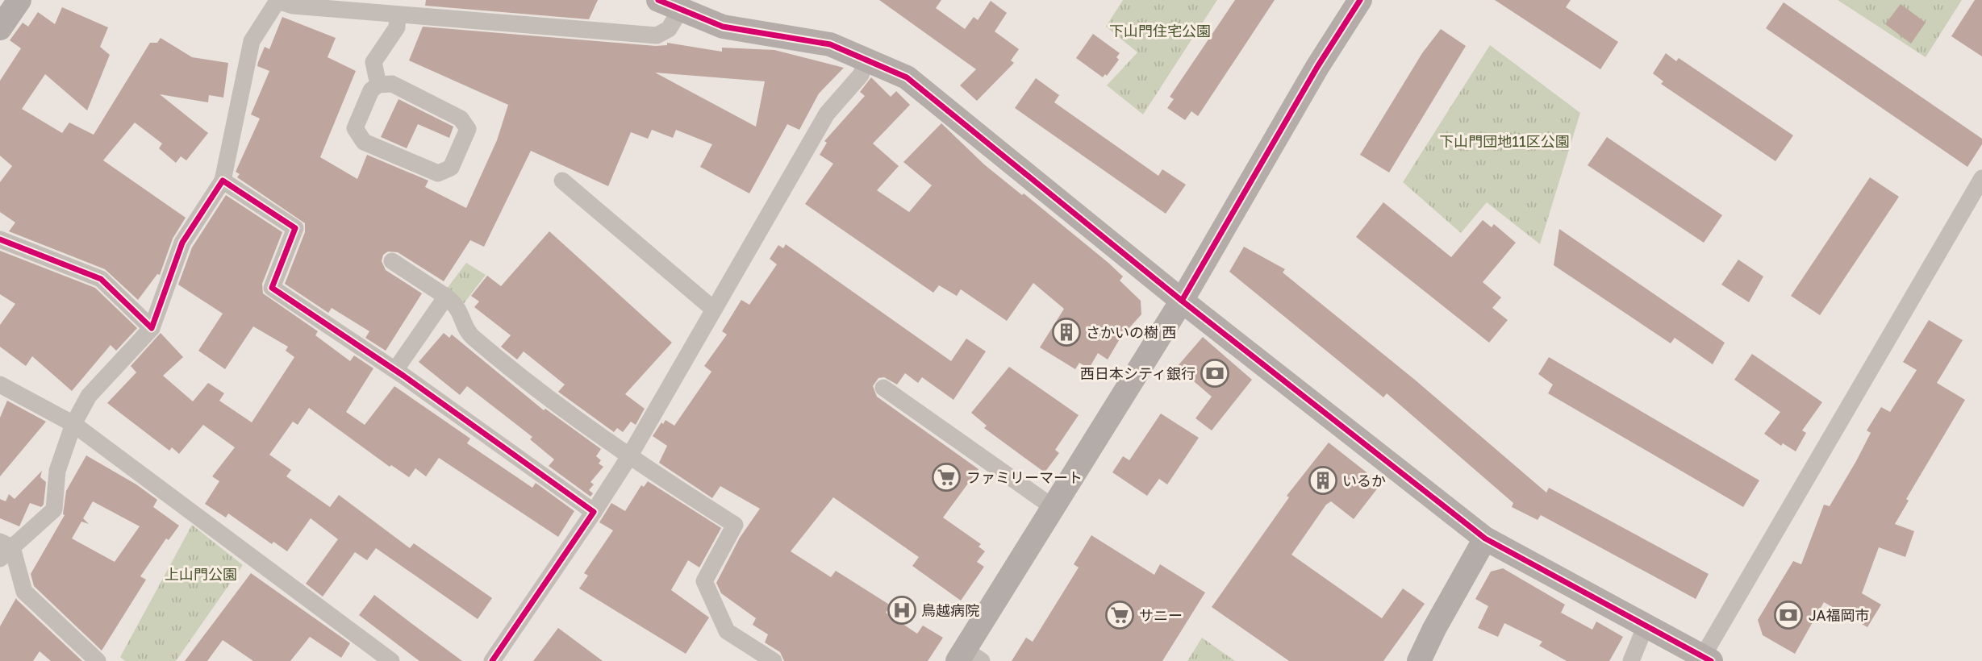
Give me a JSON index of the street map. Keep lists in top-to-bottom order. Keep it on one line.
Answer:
{"parks":["下山門住宅公園","下山門団地11区公園","上山門公園"],"places":{"building":["さかいの樹 西","いるか"],"bank":["西日本シティ銀行","JA福岡市"],"supermarket":["ファミリーマート","サニー"],"hospital":["鳥越病院"]}}
